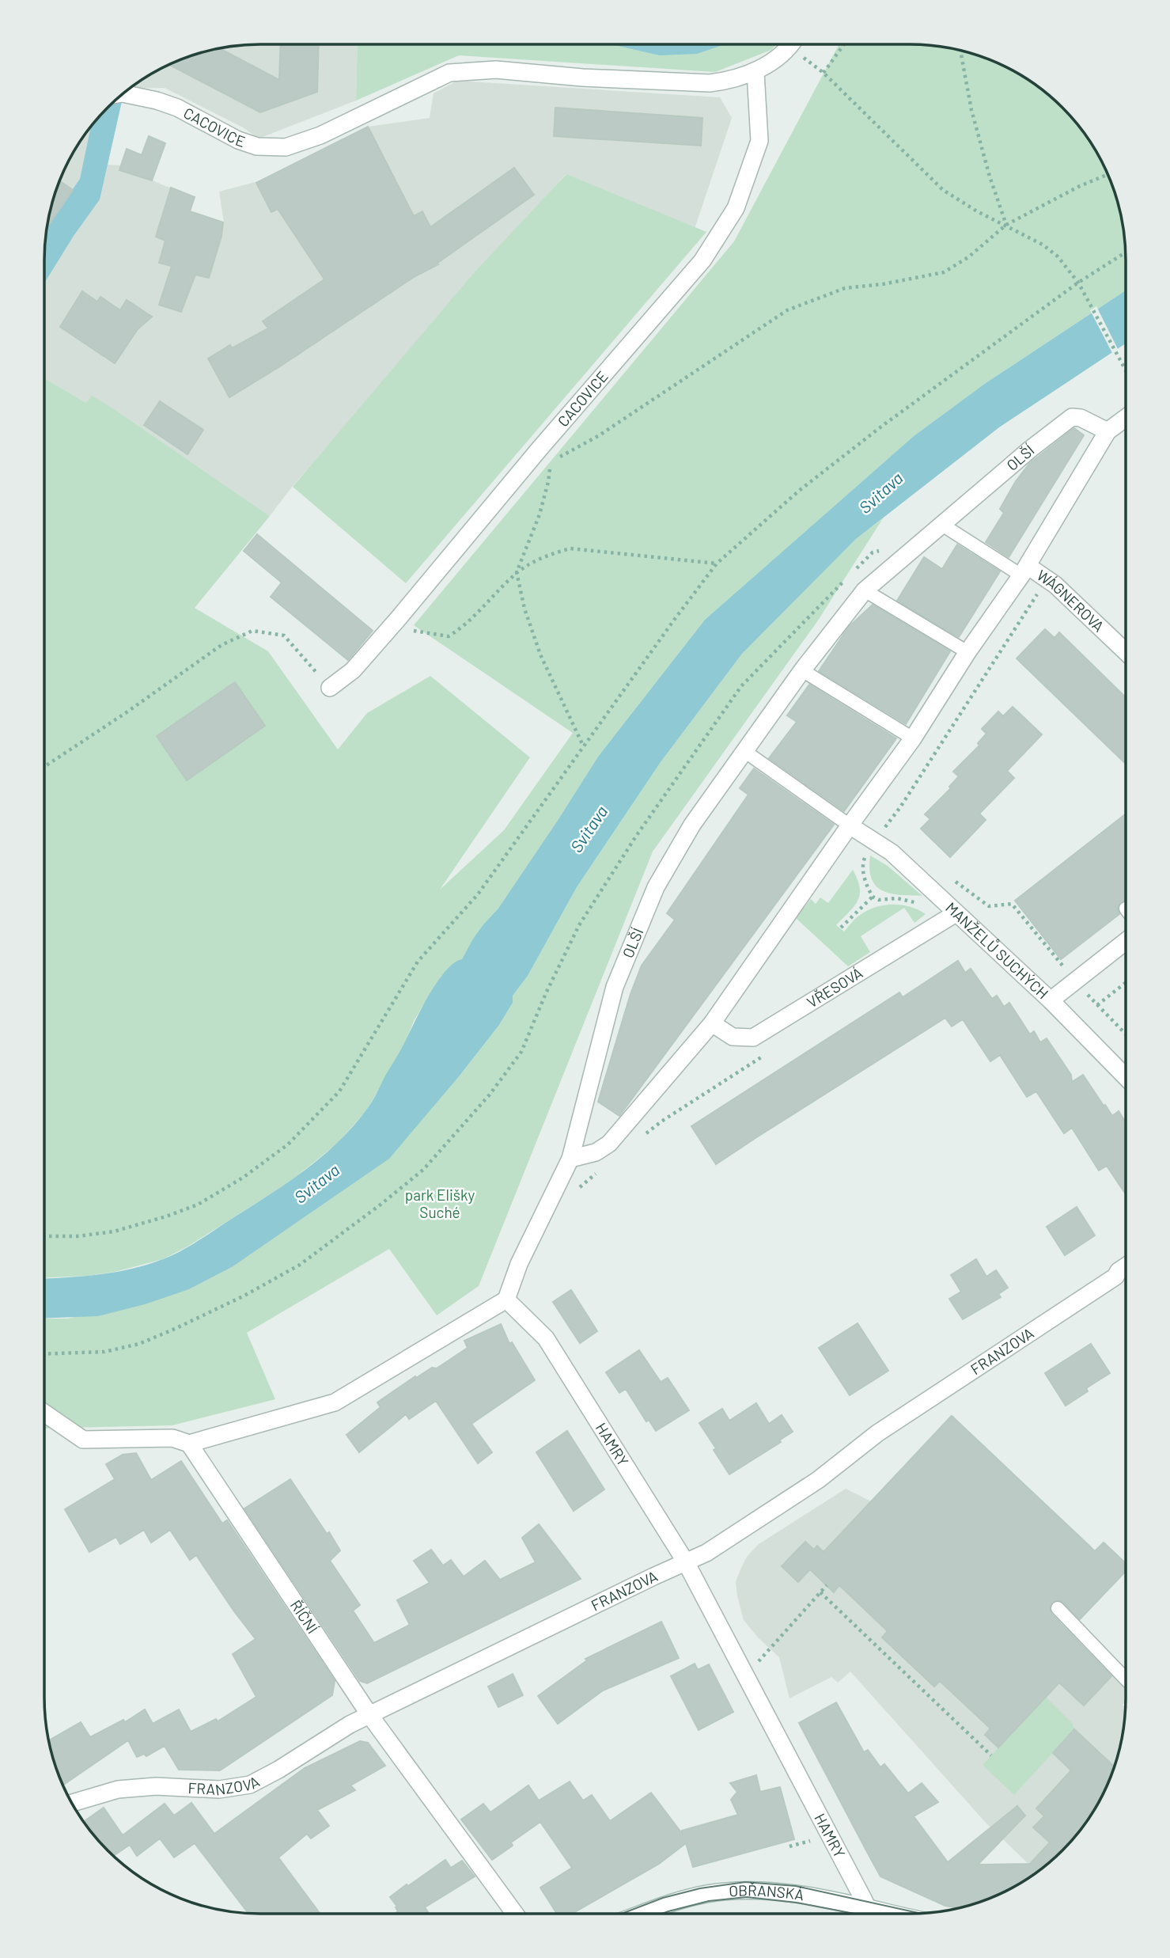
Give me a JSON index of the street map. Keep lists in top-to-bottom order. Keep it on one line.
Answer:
{"streets":{"street":["CACOVICE","OLŠÍ","WÁGNEROVA","MANŽELŮ SUCHÝCH","VŘESOVÁ","FRANZOVA","HAMRY","ŘÍČNÍ","OBŘANSKÁ"]},"crossings":[["OLŠÍ","HAMRY"],["MANŽELŮ SUCHÝCH","VŘESOVÁ"],["FRANZOVA","HAMRY"],["FRANZOVA","ŘÍČNÍ"]],"water":["Svitava"],"parks":["park Elišky Suché"]}
